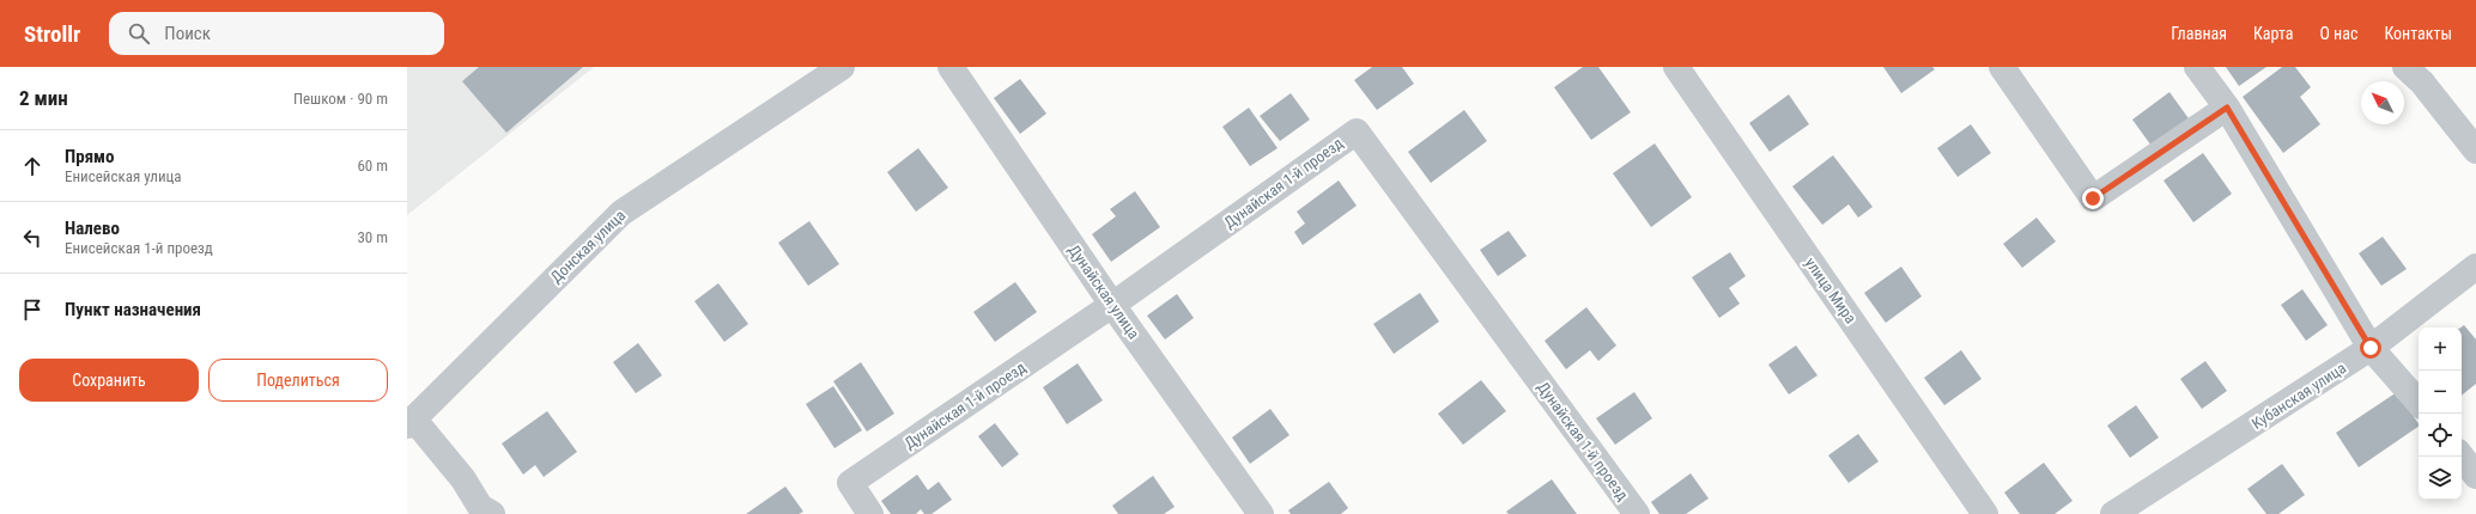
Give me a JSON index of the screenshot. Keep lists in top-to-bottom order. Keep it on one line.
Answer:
{"streets":{"street":["Дунайская 1-й проезд","Донская улица","улица Мира","Дунайская улица","Кубанская улица"]},"crossings":[["Дунайская 1-й проезд","Дунайская улица"]],"north":"top left","page":{"header":"Strollr","search":"Поиск","nav":["Главная","Карта","О нас","Контакты"],"heading":["2 мин","Пешком · 90 m"],"list":[["Прямо","Енисейская улица","60 m"],["Налево","Енисейская 1-й проезд","30 m"],"Пункт назначения"],"map_buttons":["+","−"],"buttons":["Сохранить","Поделиться"]}}
